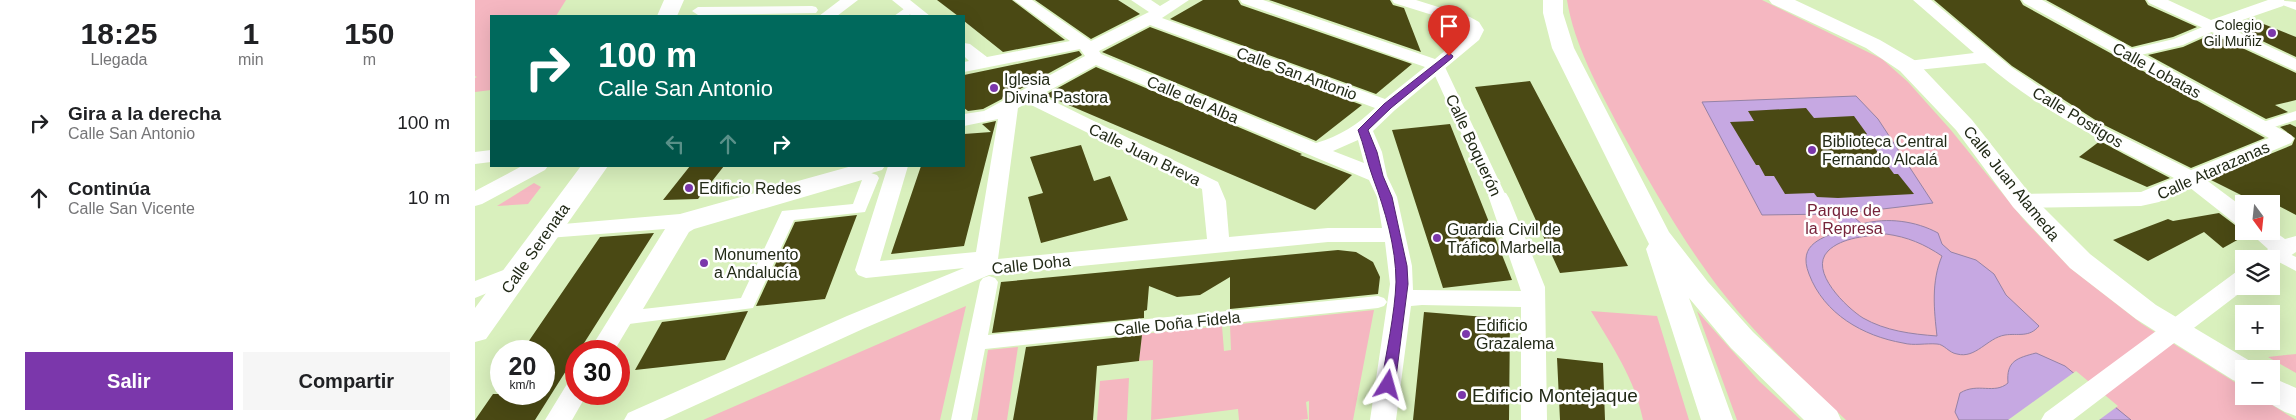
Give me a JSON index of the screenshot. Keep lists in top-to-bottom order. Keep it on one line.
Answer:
{"streets":{"main road":["Calle Serenata"],"street":["Calle Lobatas","Calle San Antonio","Calle del Alba","Calle Postigos","Calle Boquerón","Calle Juan Breva","Calle Atarazanas","Calle Juan Alameda","Calle Doha","Calle Doña Fidela"]},"crossings":[["Calle Lobatas","Calle Atarazanas"],["Calle Postigos","Calle Atarazanas"],["Calle Boquerón","Calle Doña Fidela"],["Calle Juan Breva","Calle Doha"],["Calle Atarazanas","Calle Juan Alameda"]],"parks":["Parque de la Represa"],"places":["Colegio Gil Muñiz","Iglesia Divina Pastora","Biblioteca Central Fernando Alcalá","Edificio Redes","Guardia Civil de Tráfico Marbella","Monumento a Andalucía","Edificio Grazalema","Edificio Montejaque"],"north":"bottom","page":{"eta":["18:25","Llegada","1","min","150","m"],"turn":["100 m","Calle San Antonio"],"list":[{"name":"Gira a la derecha","note":"Calle San Antonio","value":"100 m"},{"name":"Continúa","note":"Calle San Vicente","value":"10 m"}],"map_buttons":["+","−"],"speed":"20 km/h","limit":"30","buttons":["Salir","Compartir"]}}
